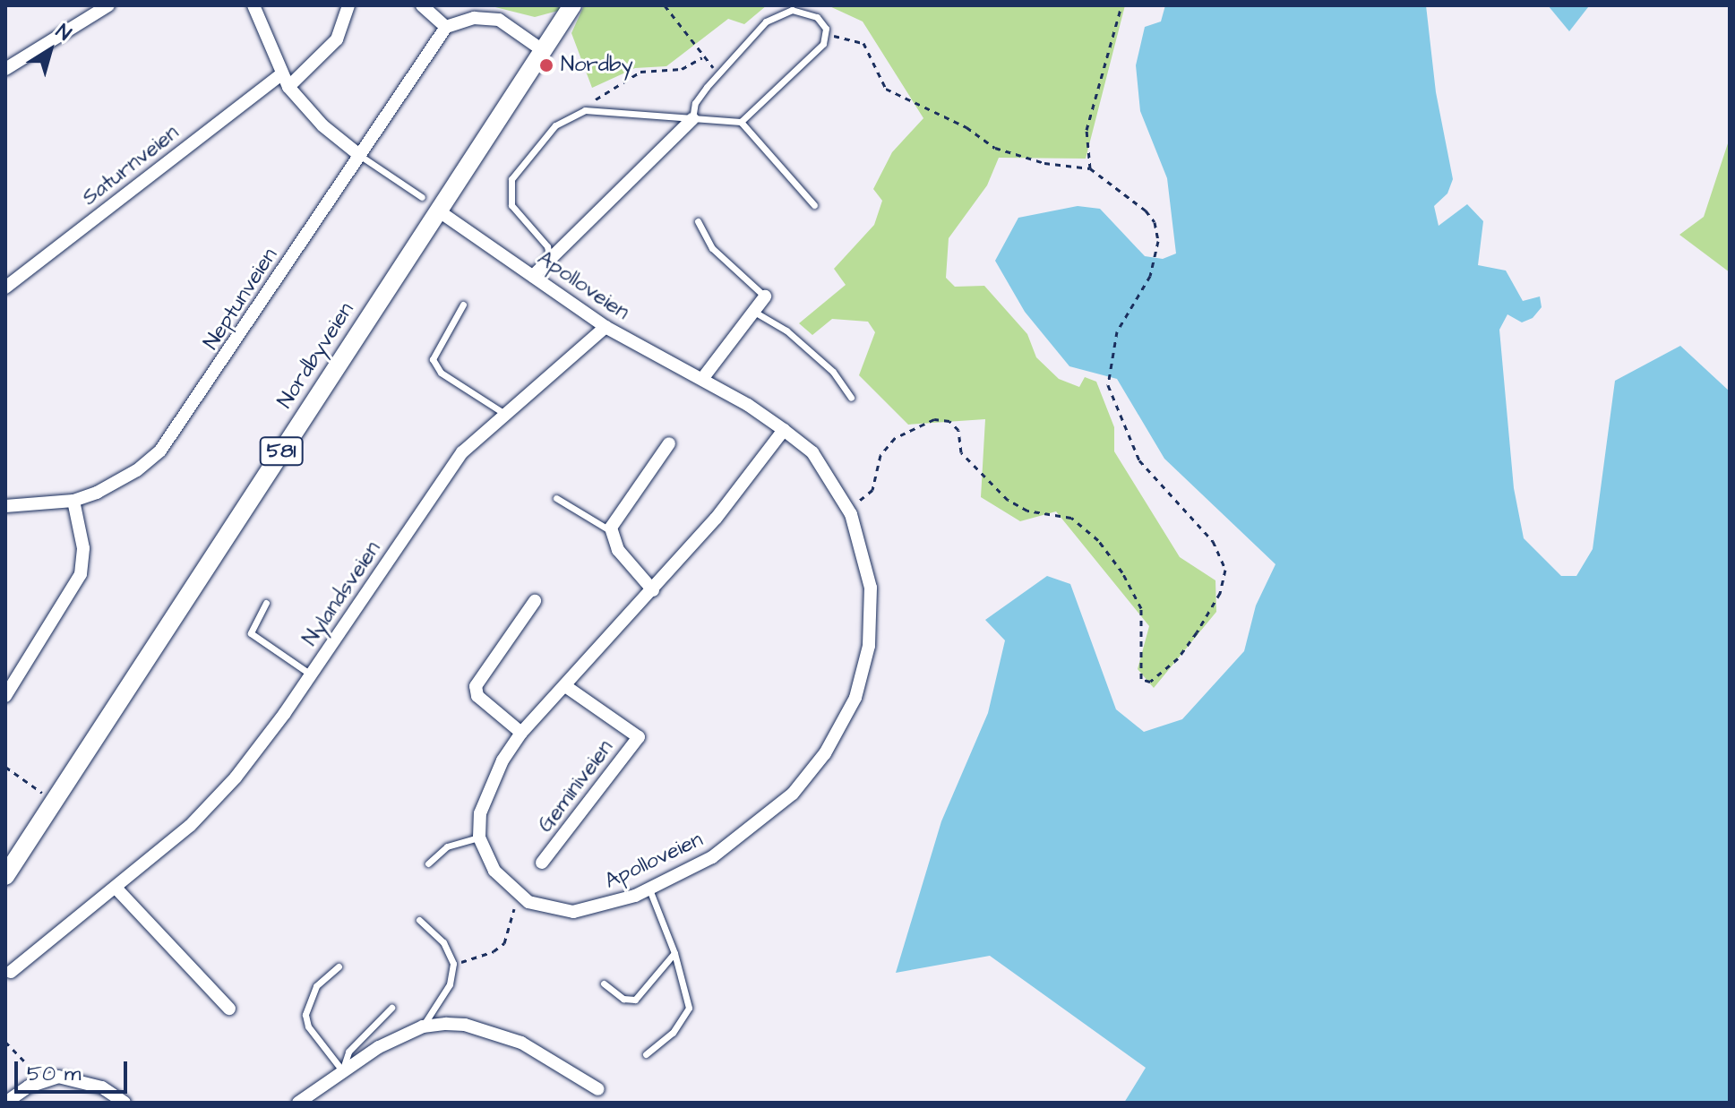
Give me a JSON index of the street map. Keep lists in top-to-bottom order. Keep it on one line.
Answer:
{"streets":{"main road":["Nordbyveien","581"],"street":["Saturnveien","Apolloveien","Neptunveien","Nylandsveien","Geminiveien"]},"crossings":[["Apolloveien","Nordbyveien"],["Apolloveien","Nylandsveien"]],"places":["Nordby"],"scale_bar":"50 m","north":"top right"}
